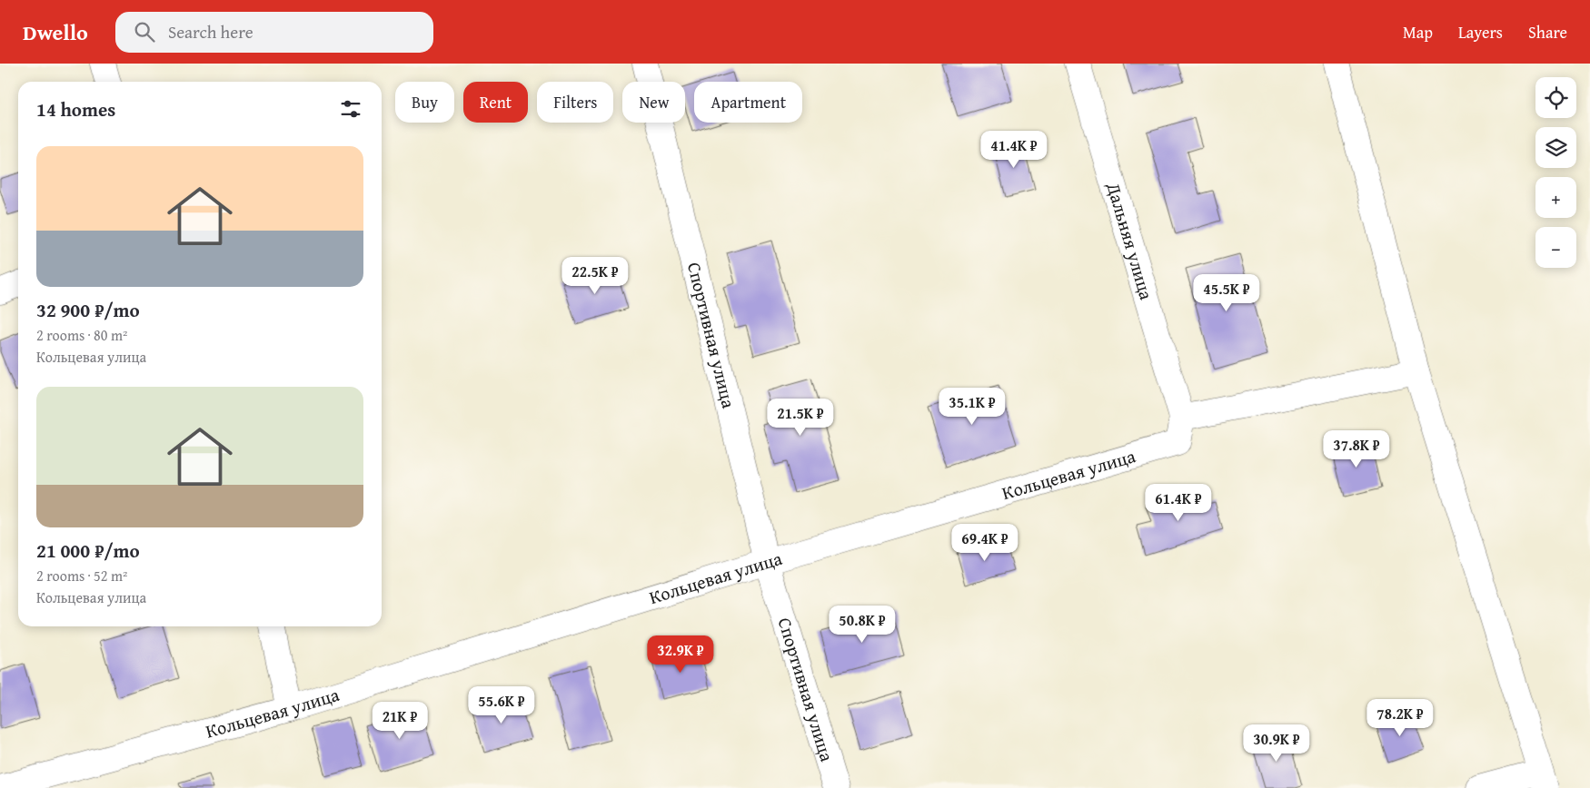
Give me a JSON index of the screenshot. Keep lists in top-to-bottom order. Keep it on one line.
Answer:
{"streets":{"street":["Дальняя улица","Спортивная улица","Кольцевая улица"]},"crossings":[["Дальняя улица","Кольцевая улица"],["Спортивная улица","Кольцевая улица"]],"page":{"header":"Dwello","search":"Search here","nav":["Map","Layers","Share"],"map_buttons":["+","−"],"chip":["Buy","Rent","Filters","New","Apartment"],"heading":"14 homes","price":["41.4K ₽","22.5K ₽","45.5K ₽","35.1K ₽","21.5K ₽","37.8K ₽","61.4K ₽","69.4K ₽","50.8K ₽","32.9K ₽","55.6K ₽","78.2K ₽","21K ₽","30.9K ₽"],"list":[{"name":"32 900 ₽/mo","note":"2 rooms · 80 m² · Кольцевая улица"},{"name":"21 000 ₽/mo","note":"2 rooms · 52 m² · Кольцевая улица"}]}}
